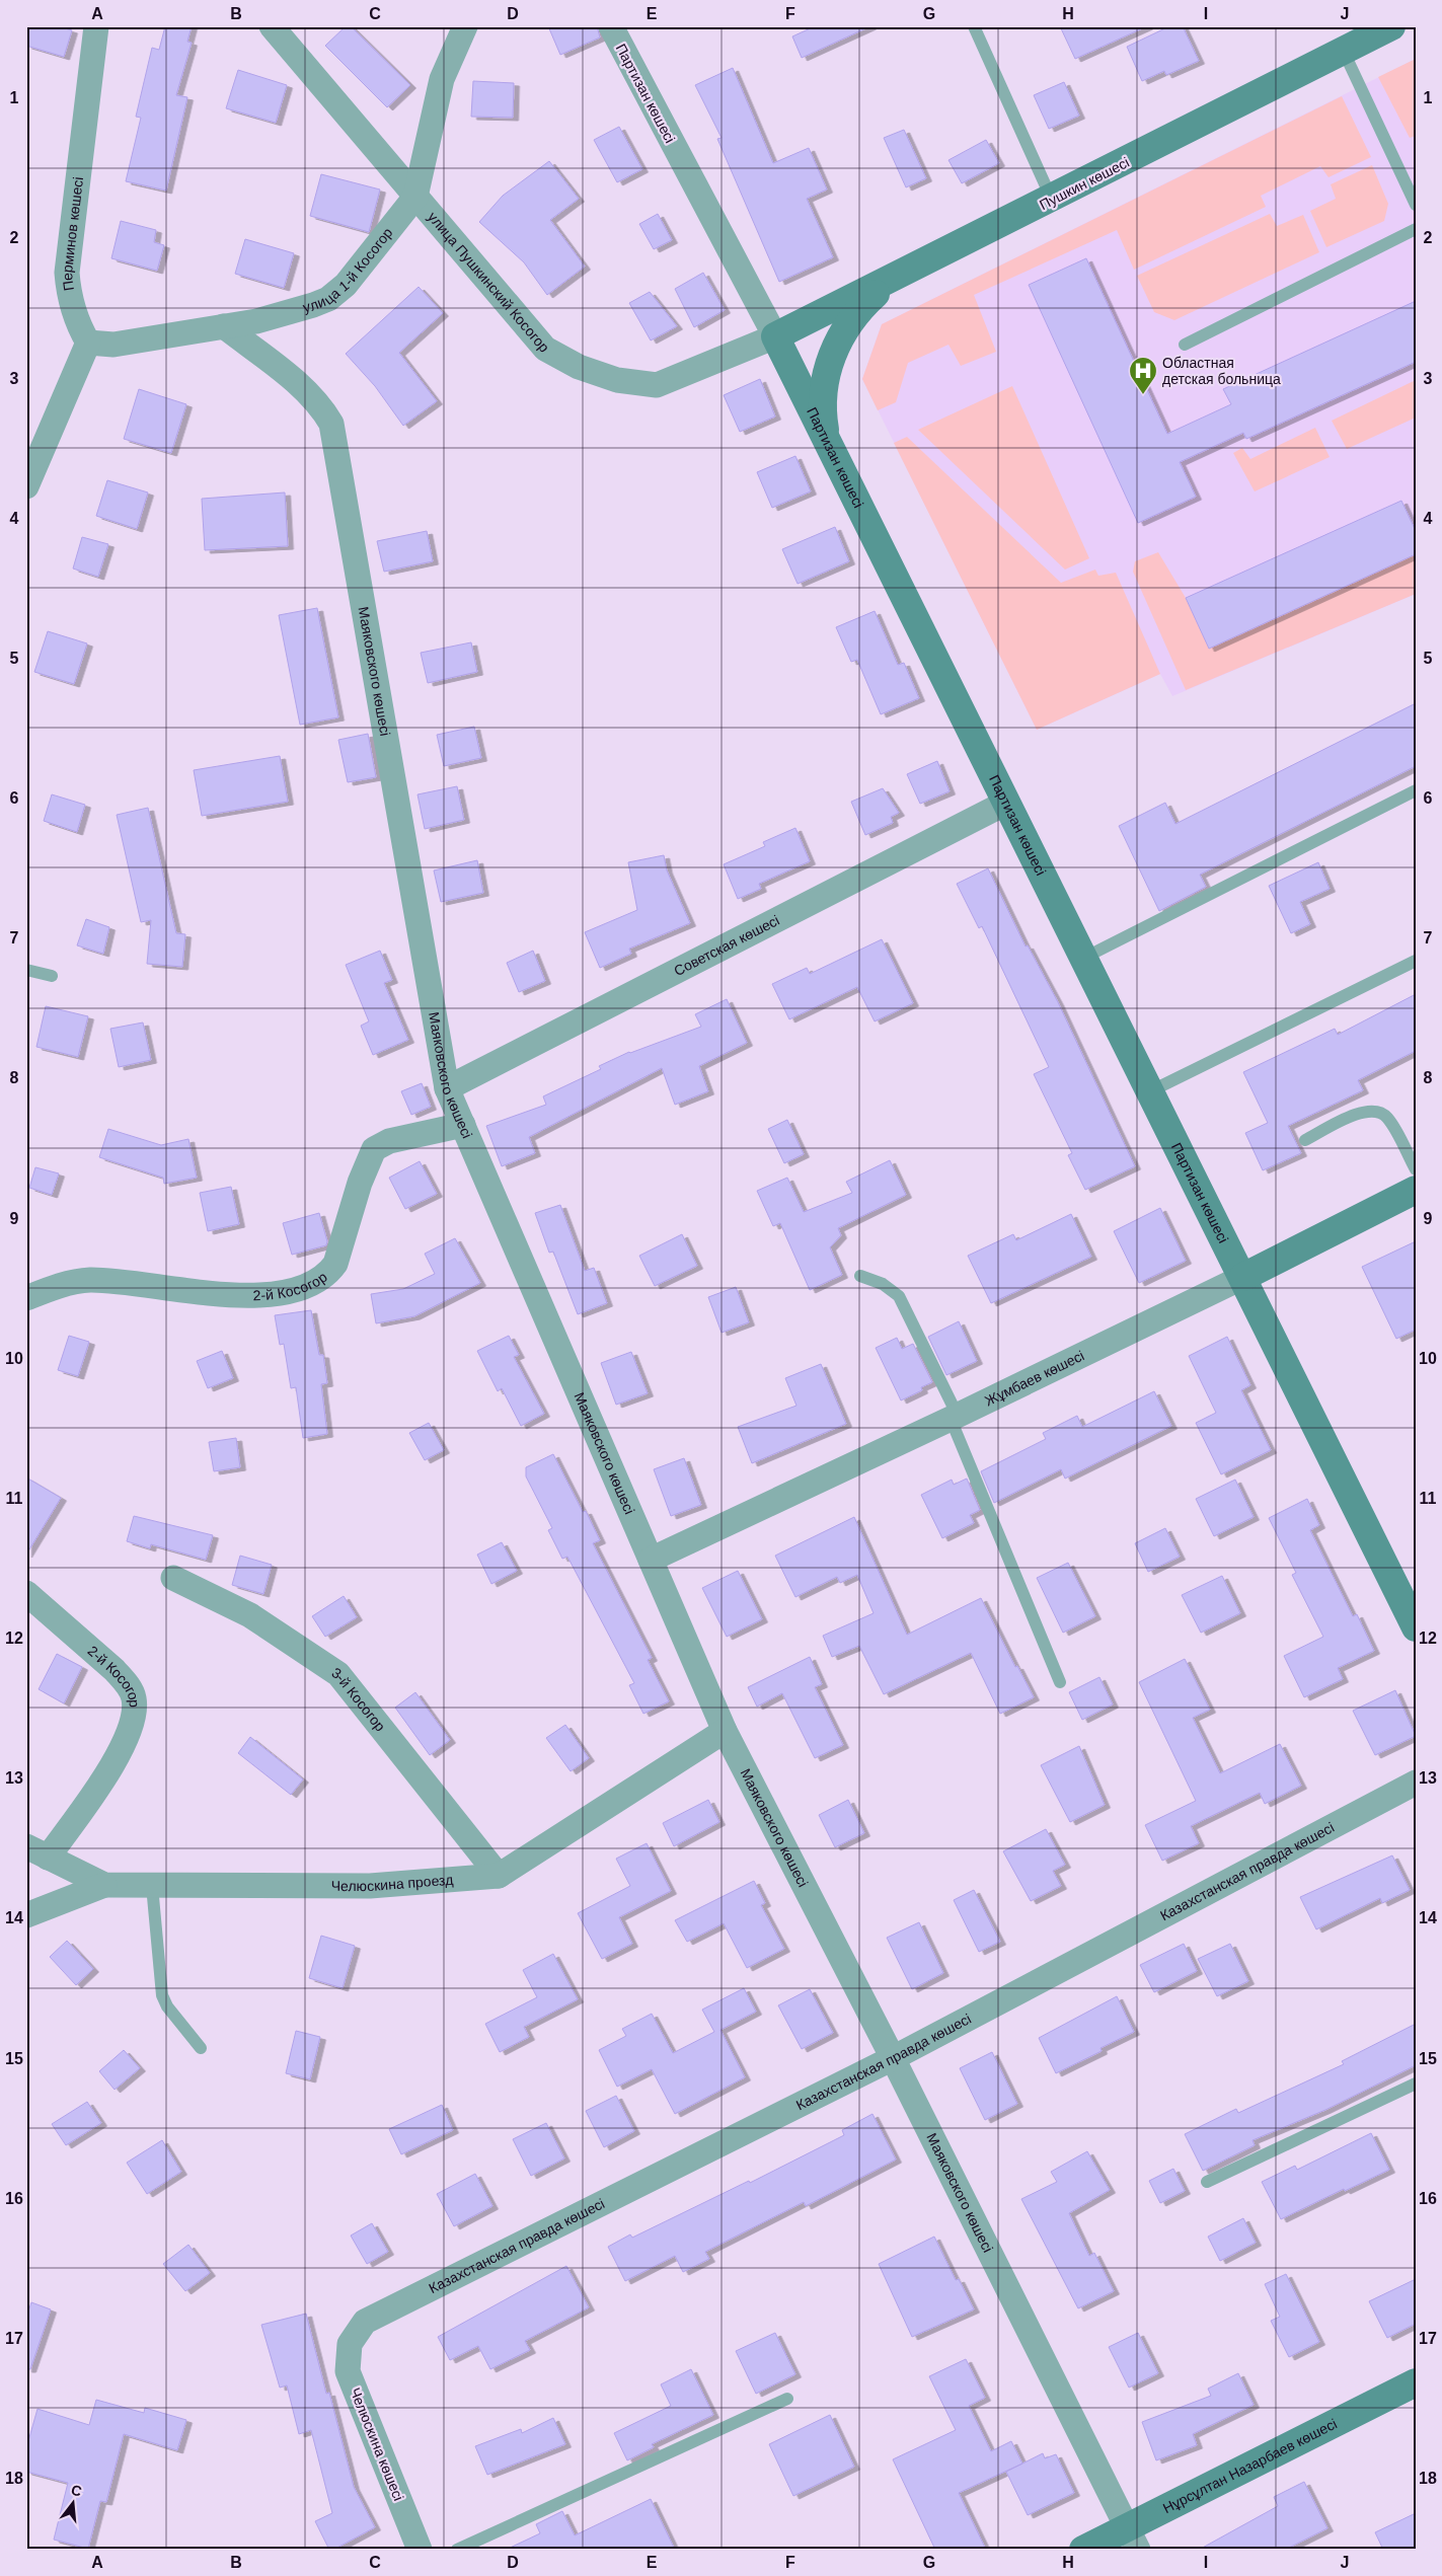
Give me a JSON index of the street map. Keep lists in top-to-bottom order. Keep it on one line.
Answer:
{"streets":{"street":["Партизан көшесі","Пушкин көшесі","Перминов көшесі","улица 1-й Косогор","улица Пушкинский Косогор","Маяковского көшесі","Советская көшесі","2-й Косогор","Жұмбаев көшесі","3-й Косогор","Казахстанская правда көшесі","Челюскина проезд","Челюскина көшесі","Нұрсұлтан Назарбаев көшесі"]},"crossings":[["Партизан көшесі","Пушкин көшесі"],["Партизан көшесі","улица Пушкинский Косогор"],["Партизан көшесі","Советская көшесі"],["Партизан көшесі","Жұмбаев көшесі"],["Пушкин көшесі","улица Пушкинский Косогор"],["Перминов көшесі","улица 1-й Косогор"],["улица 1-й Косогор","улица Пушкинский Косогор"],["улица 1-й Косогор","Маяковского көшесі"],["Маяковского көшесі","Советская көшесі"],["Маяковского көшесі","2-й Косогор"],["Маяковского көшесі","Жұмбаев көшесі"],["Маяковского көшесі","Казахстанская правда көшесі"],["Маяковского көшесі","Челюскина проезд"],["Маяковского көшесі","Нұрсұлтан Назарбаев көшесі"],["2-й Косогор","Челюскина проезд"],["3-й Косогор","Челюскина проезд"],["Казахстанская правда көшесі","Челюскина көшесі"]],"places":{"hospital":["Областная детская больница"]},"north":"top","grid":{"columns":["A","B","C","D","E","F","G","H","I","J"],"rows":["1","2","3","4","5","6","7","8","9","10","11","12","13","14","15","16","17","18"]}}
